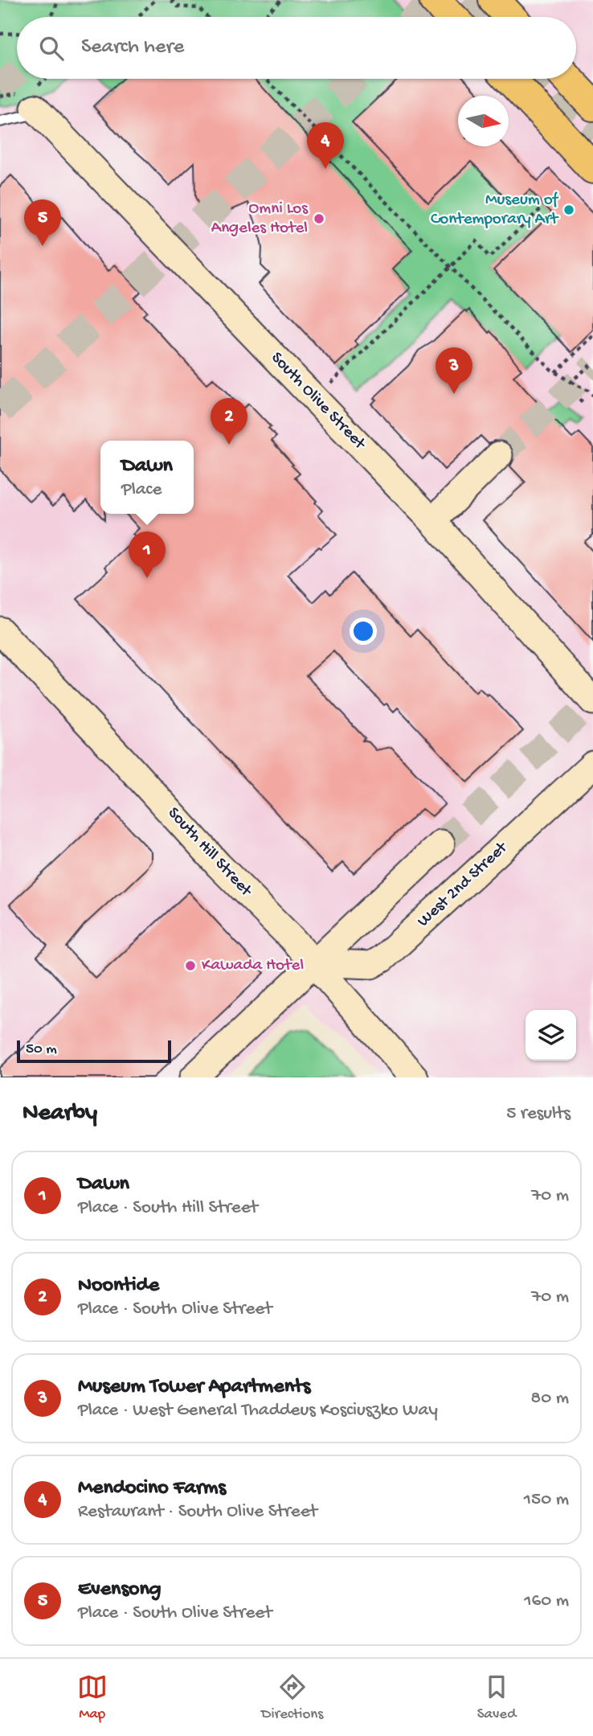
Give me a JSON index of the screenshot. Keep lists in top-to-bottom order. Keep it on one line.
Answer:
{"streets":{"main road":["South Olive Street","South Hill Street","West 2nd Street"]},"crossings":[["South Hill Street","West 2nd Street"]],"places":["Museum of Contemporary Art","Omni Los Angeles Hotel","Kawada Hotel"],"scale_bar":"50 m","north":"right","page":{"search":"Search here","pins":["4","5","3","2","1"],"popup":["Dawn","Place"],"scale":"50 m","heading":["Nearby","5 results"],"list":[{"mark":"1","name":"Dawn","note":"Place · South Hill Street","value":"70 m"},{"mark":"2","name":"Noontide","note":"Place · South Olive Street","value":"70 m"},{"mark":"3","name":"Museum Tower Apartments","note":"Place · West General Thaddeus Kosciuszko Way","value":"80 m"},{"mark":"4","name":"Mendocino Farms","note":"Restaurant · South Olive Street","value":"150 m"},{"mark":"5","name":"Evensong","note":"Place · South Olive Street","value":"160 m"}],"nav":["Map","Directions","Saved"]}}
